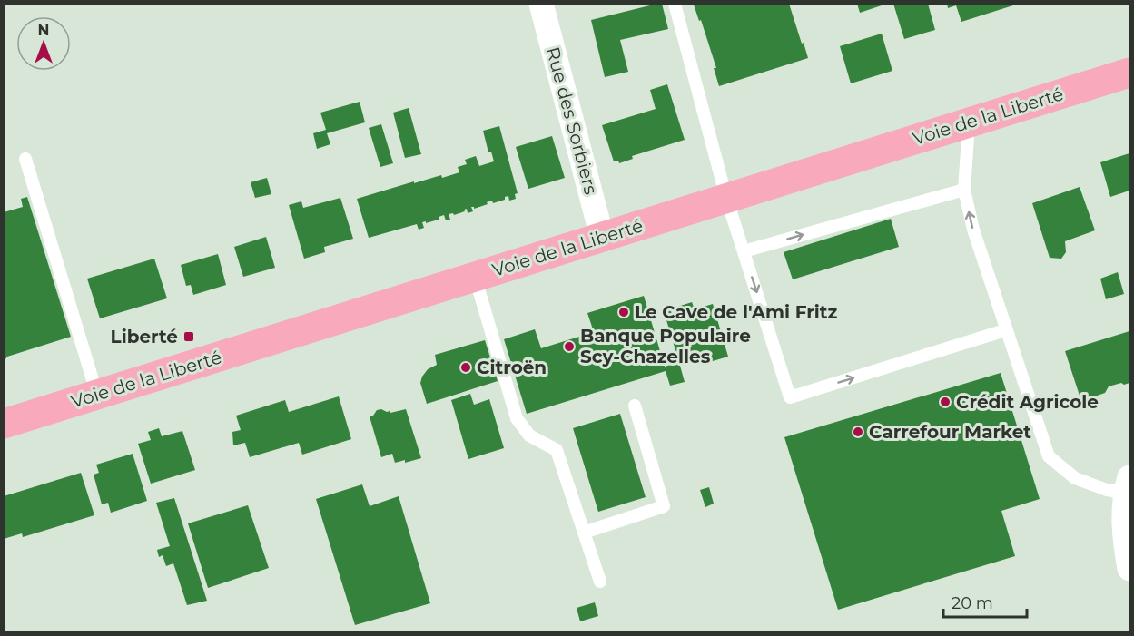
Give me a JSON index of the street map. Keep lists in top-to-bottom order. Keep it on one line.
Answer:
{"streets":{"main road":["Voie de la Liberté"],"street":["Rue des Sorbiers"]},"crossings":[["Voie de la Liberté","Rue des Sorbiers"]],"places":{"other":["Le Cave de l'Ami Fritz","Banque Populaire Scy-Chazelles","Citroën","Crédit Agricole","Carrefour Market"],"transit":["Liberté"]},"scale_bar":"20 m","north":"top"}
